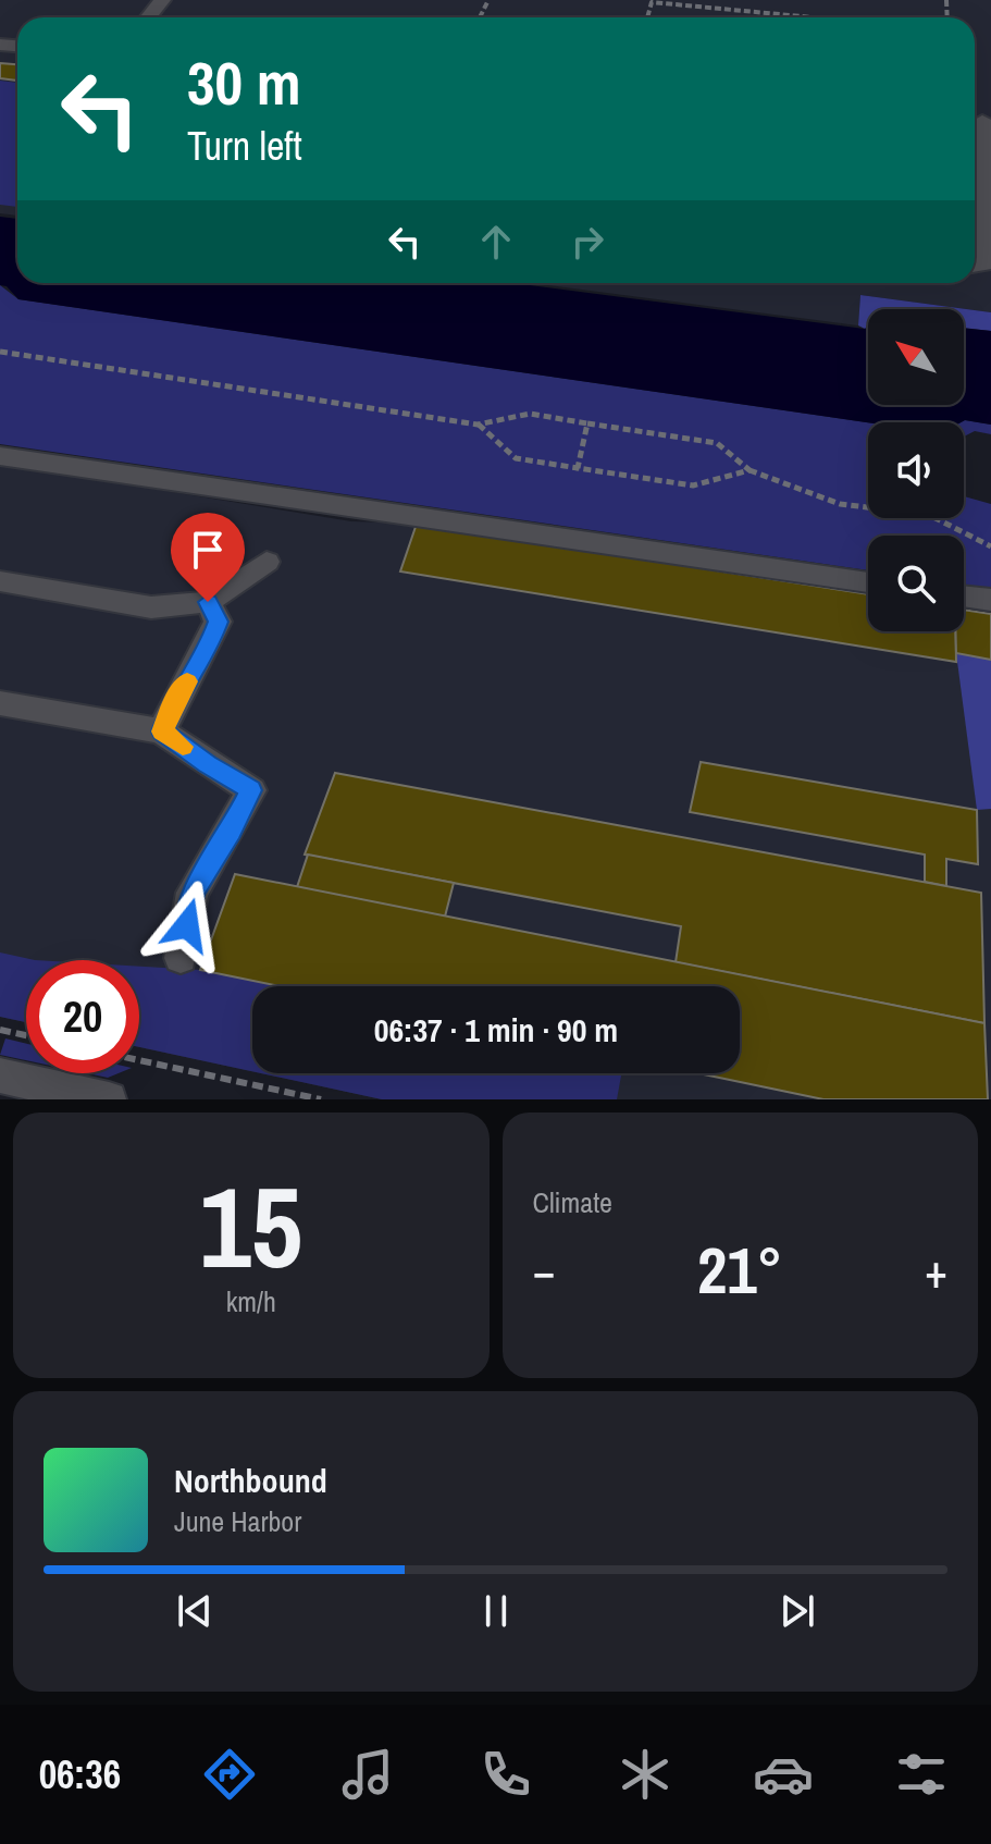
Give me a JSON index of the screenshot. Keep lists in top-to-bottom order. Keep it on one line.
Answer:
{"north":"top left","page":{"turn":["30 m","Turn left"],"limit":"20","trip":"06:37 · 1 min · 90 m","tile":[["15","km/h"],"Climate"],"heat":["−","21°","+"],"song":["Northbound","June Harbor"],"tabs":"06:36"}}
